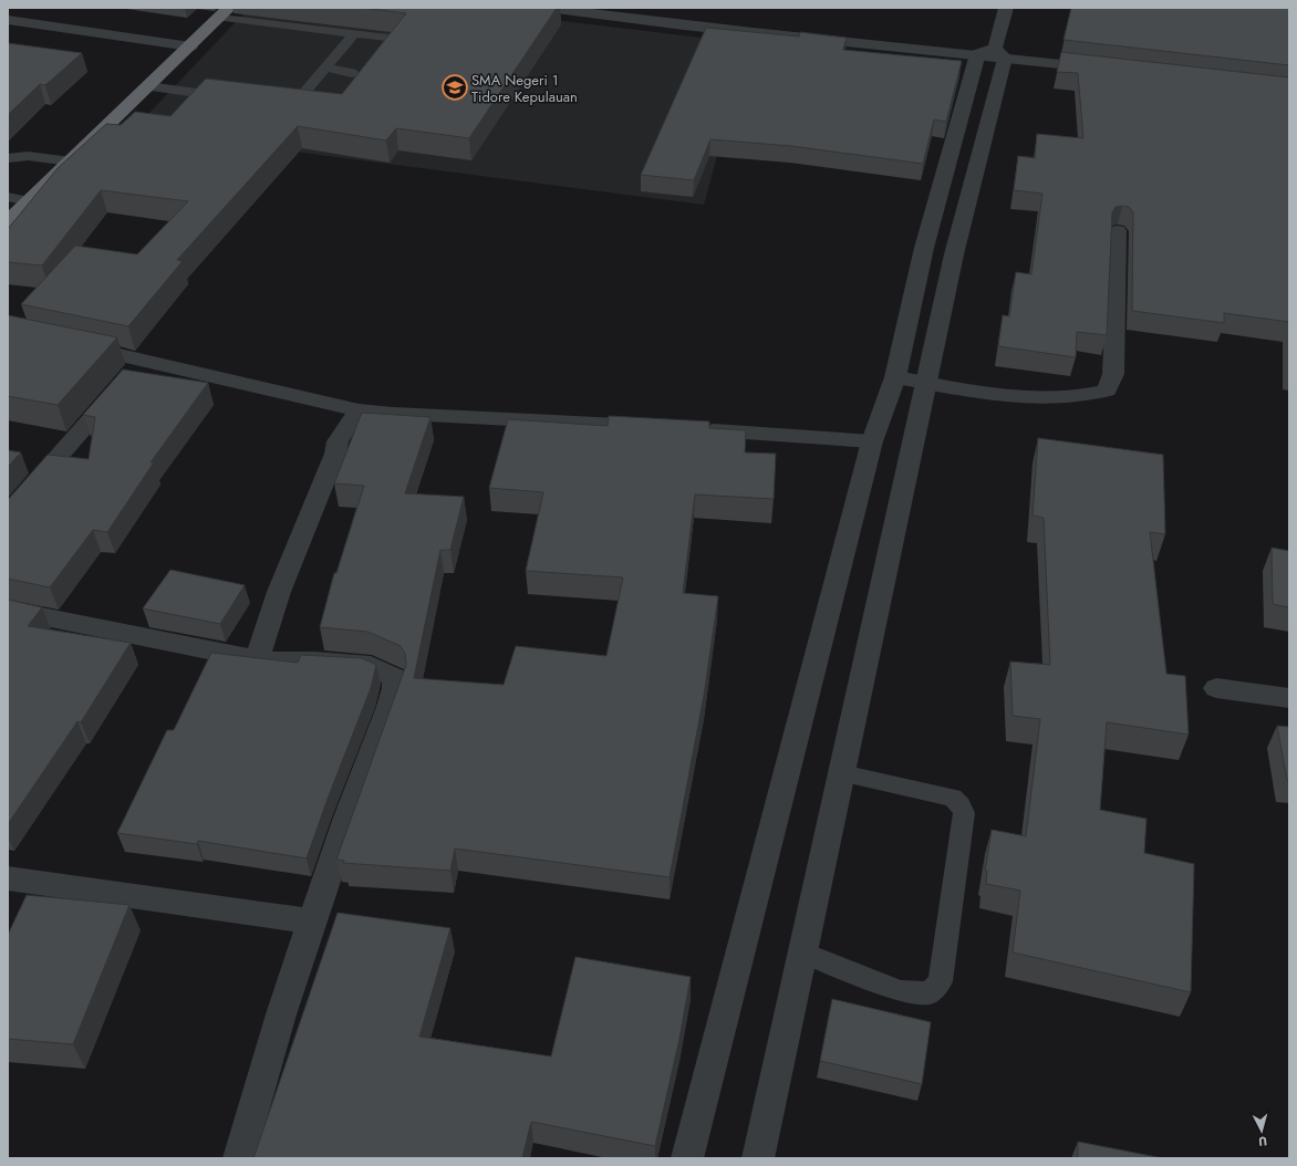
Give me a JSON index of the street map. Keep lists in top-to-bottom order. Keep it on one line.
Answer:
{"places":{"school or university":["SMA Negeri 1 Tidore Kepulauan"]},"north":"bottom"}
